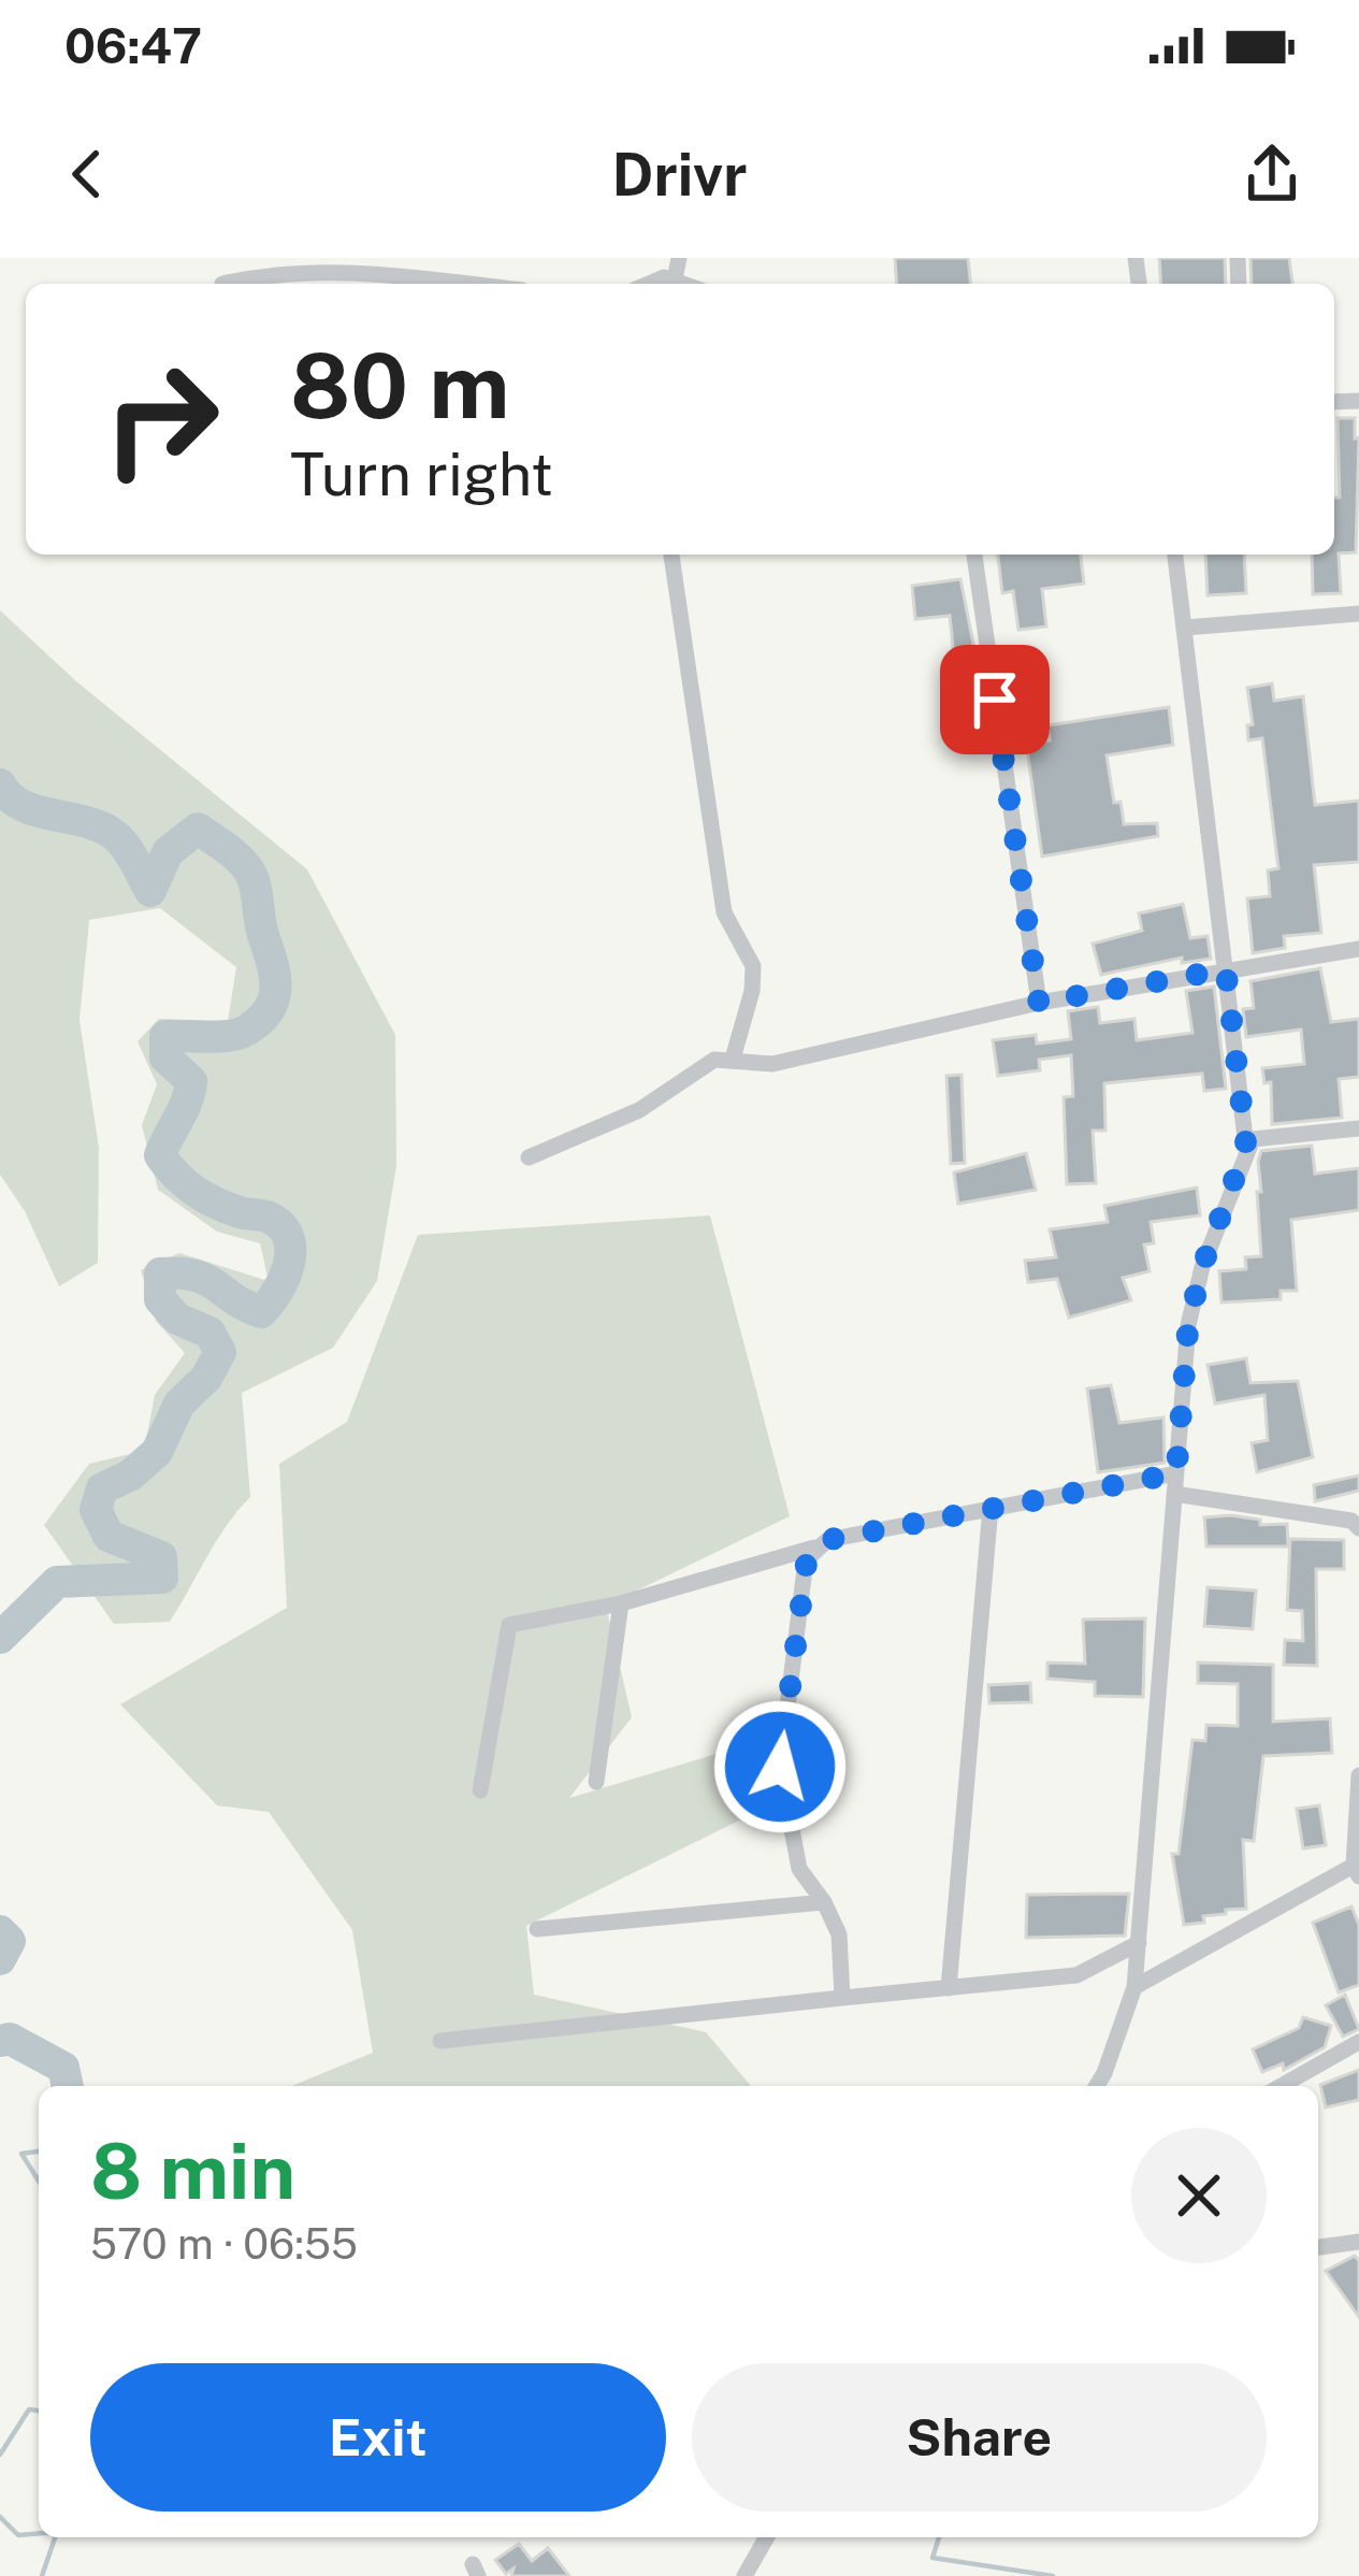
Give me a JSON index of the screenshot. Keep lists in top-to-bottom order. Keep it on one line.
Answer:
{"page":{"status":"06:47","header":"Drivr","turn":["80 m","Turn right"],"heading":["8 min","570 m · 06:55"],"buttons":["Exit","Share"]}}
